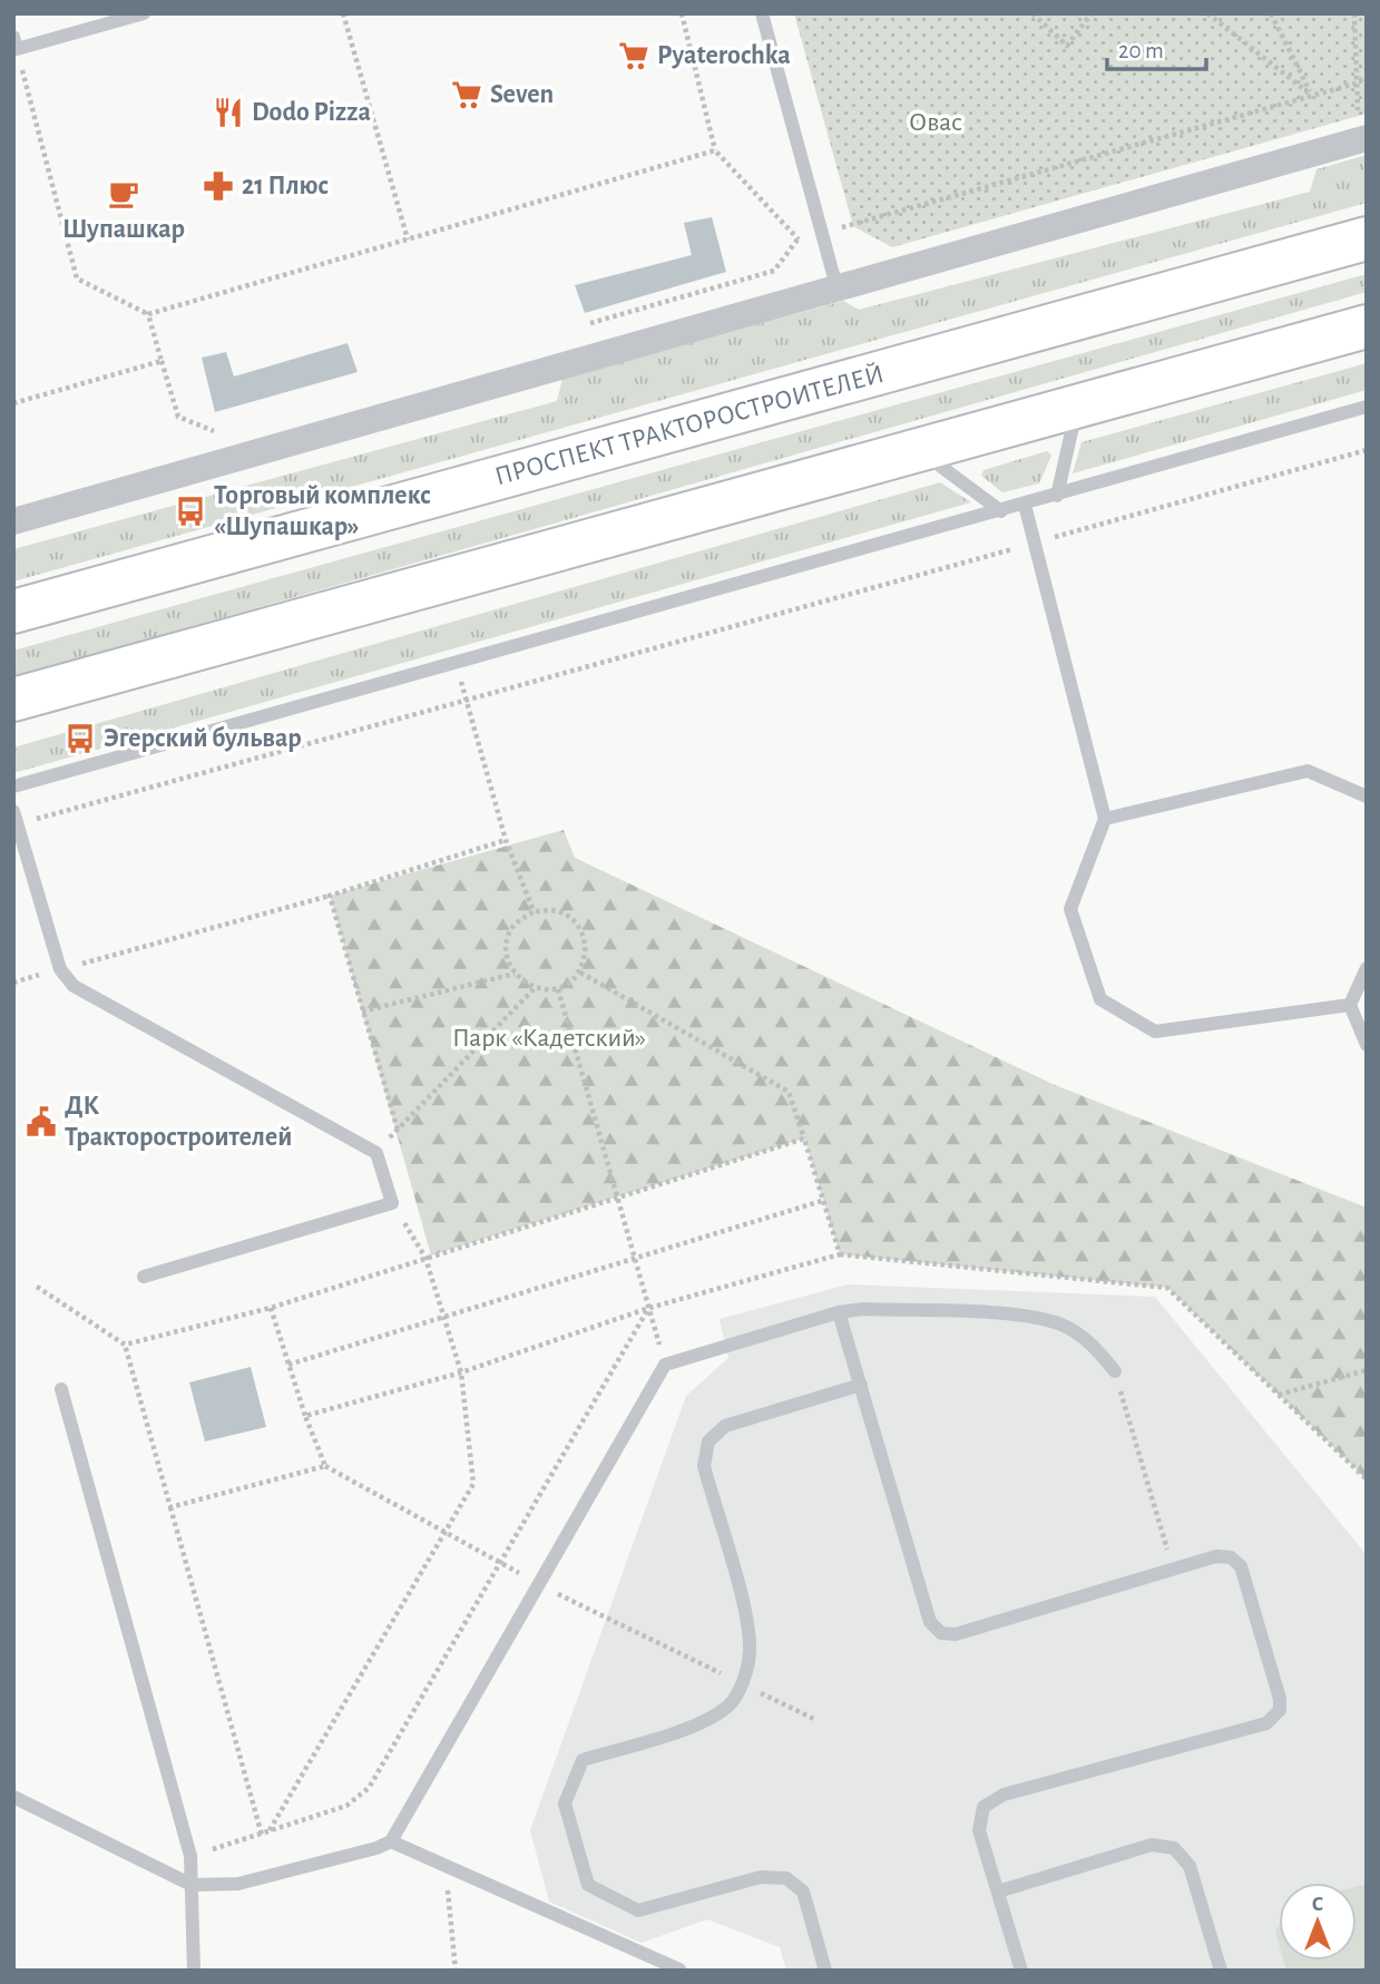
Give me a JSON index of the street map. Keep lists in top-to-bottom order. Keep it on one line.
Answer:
{"streets":{"main road":["ПРОСПЕКТ ТРАКТОРОСТРОИТЕЛЕЙ"]},"parks":["Овас","Парк «Кадетский»"],"places":{"supermarket":["Pyaterochka","Seven"],"restaurant":["Dodo Pizza"],"pharmacy":["21 Плюс"],"cafe":["Шупашкар"],"bus stop":["Торговый комплекс «Шупашкар»","Эгерский бульвар"],"public building":["ДК Тракторостроителей"]},"scale_bar":"20 m","north":"top"}
